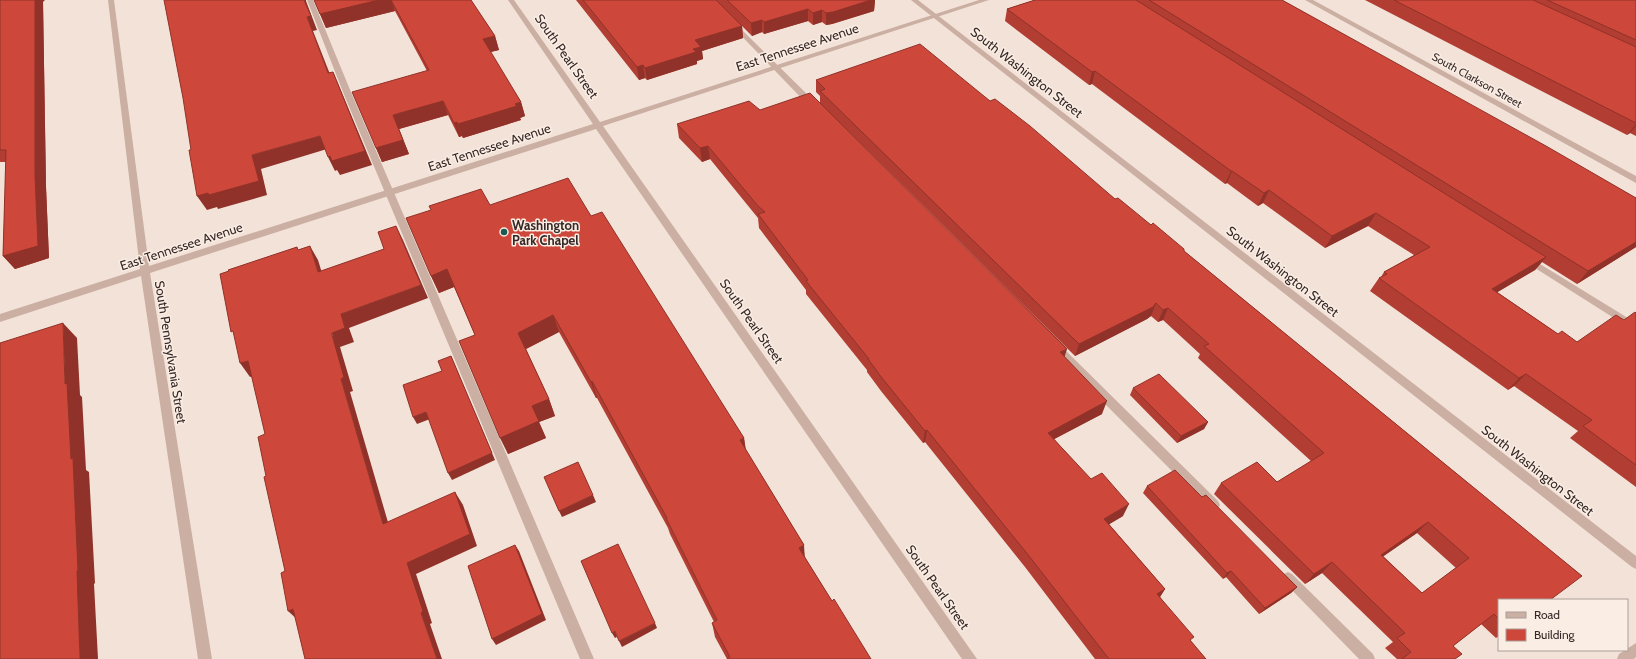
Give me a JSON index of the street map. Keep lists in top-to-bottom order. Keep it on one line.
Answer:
{"streets":{"street":["East Tennessee Avenue","South Pearl Street","South Washington Street","South Clarkson Street","South Pennsylvania Street"]},"crossings":[["East Tennessee Avenue","South Pearl Street"],["East Tennessee Avenue","South Washington Street"],["East Tennessee Avenue","South Pennsylvania Street"]],"places":["Washington Park Chapel"],"legend":["Road","Building"]}
